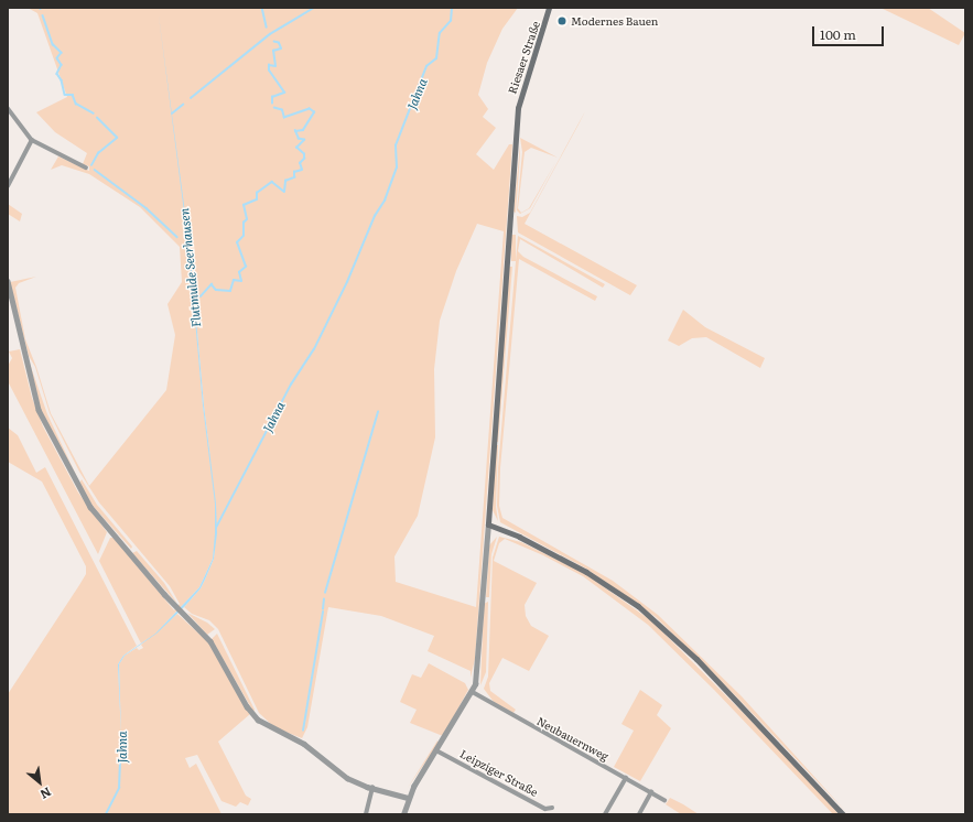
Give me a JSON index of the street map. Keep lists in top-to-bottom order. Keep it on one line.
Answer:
{"streets":{"main road":["Riesaer Straße"],"street":["Neubauernweg","Leipziger Straße"]},"water":["Jahna","Flutmulde Seerhausen"],"places":["Modernes Bauen"],"scale_bar":"100 m","north":"bottom right"}
